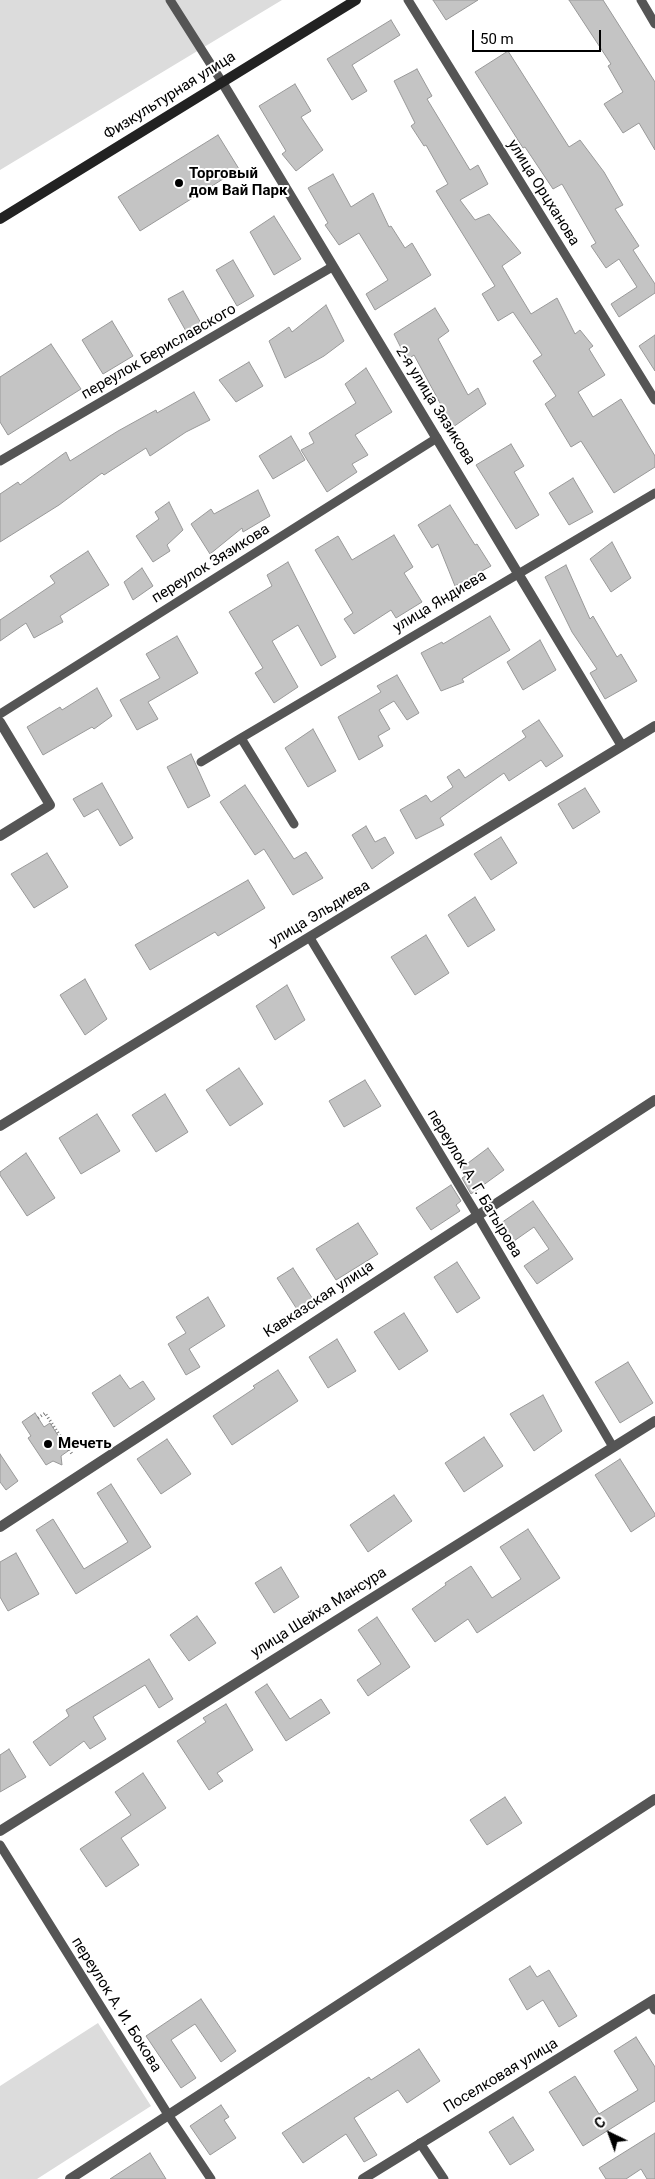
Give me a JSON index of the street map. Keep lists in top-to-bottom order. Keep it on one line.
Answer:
{"streets":{"main road":["Физкультурная улица"],"street":["2-я улица Зязикова","улица Эльдиева","Кавказская улица","улица Шейха Мансура","Поселковая улица"],"lane":["улица Орцханова","переулок Бериславского","переулок Зязикова","улица Яндиева","переулок А. Г. Батырова","переулок А. И. Бокова"]},"crossings":[["Физкультурная улица","2-я улица Зязикова"],["переулок Бериславского","2-я улица Зязикова"],["2-я улица Зязикова","переулок Зязикова"],["2-я улица Зязикова","улица Яндиева"],["2-я улица Зязикова","улица Эльдиева"],["улица Эльдиева","переулок А. Г. Батырова"],["переулок А. Г. Батырова","Кавказская улица"],["переулок А. Г. Батырова","улица Шейха Мансура"]],"places":["Торговый дом Вай Парк","Мечеть"],"scale_bar":"50 m","north":"top left"}
